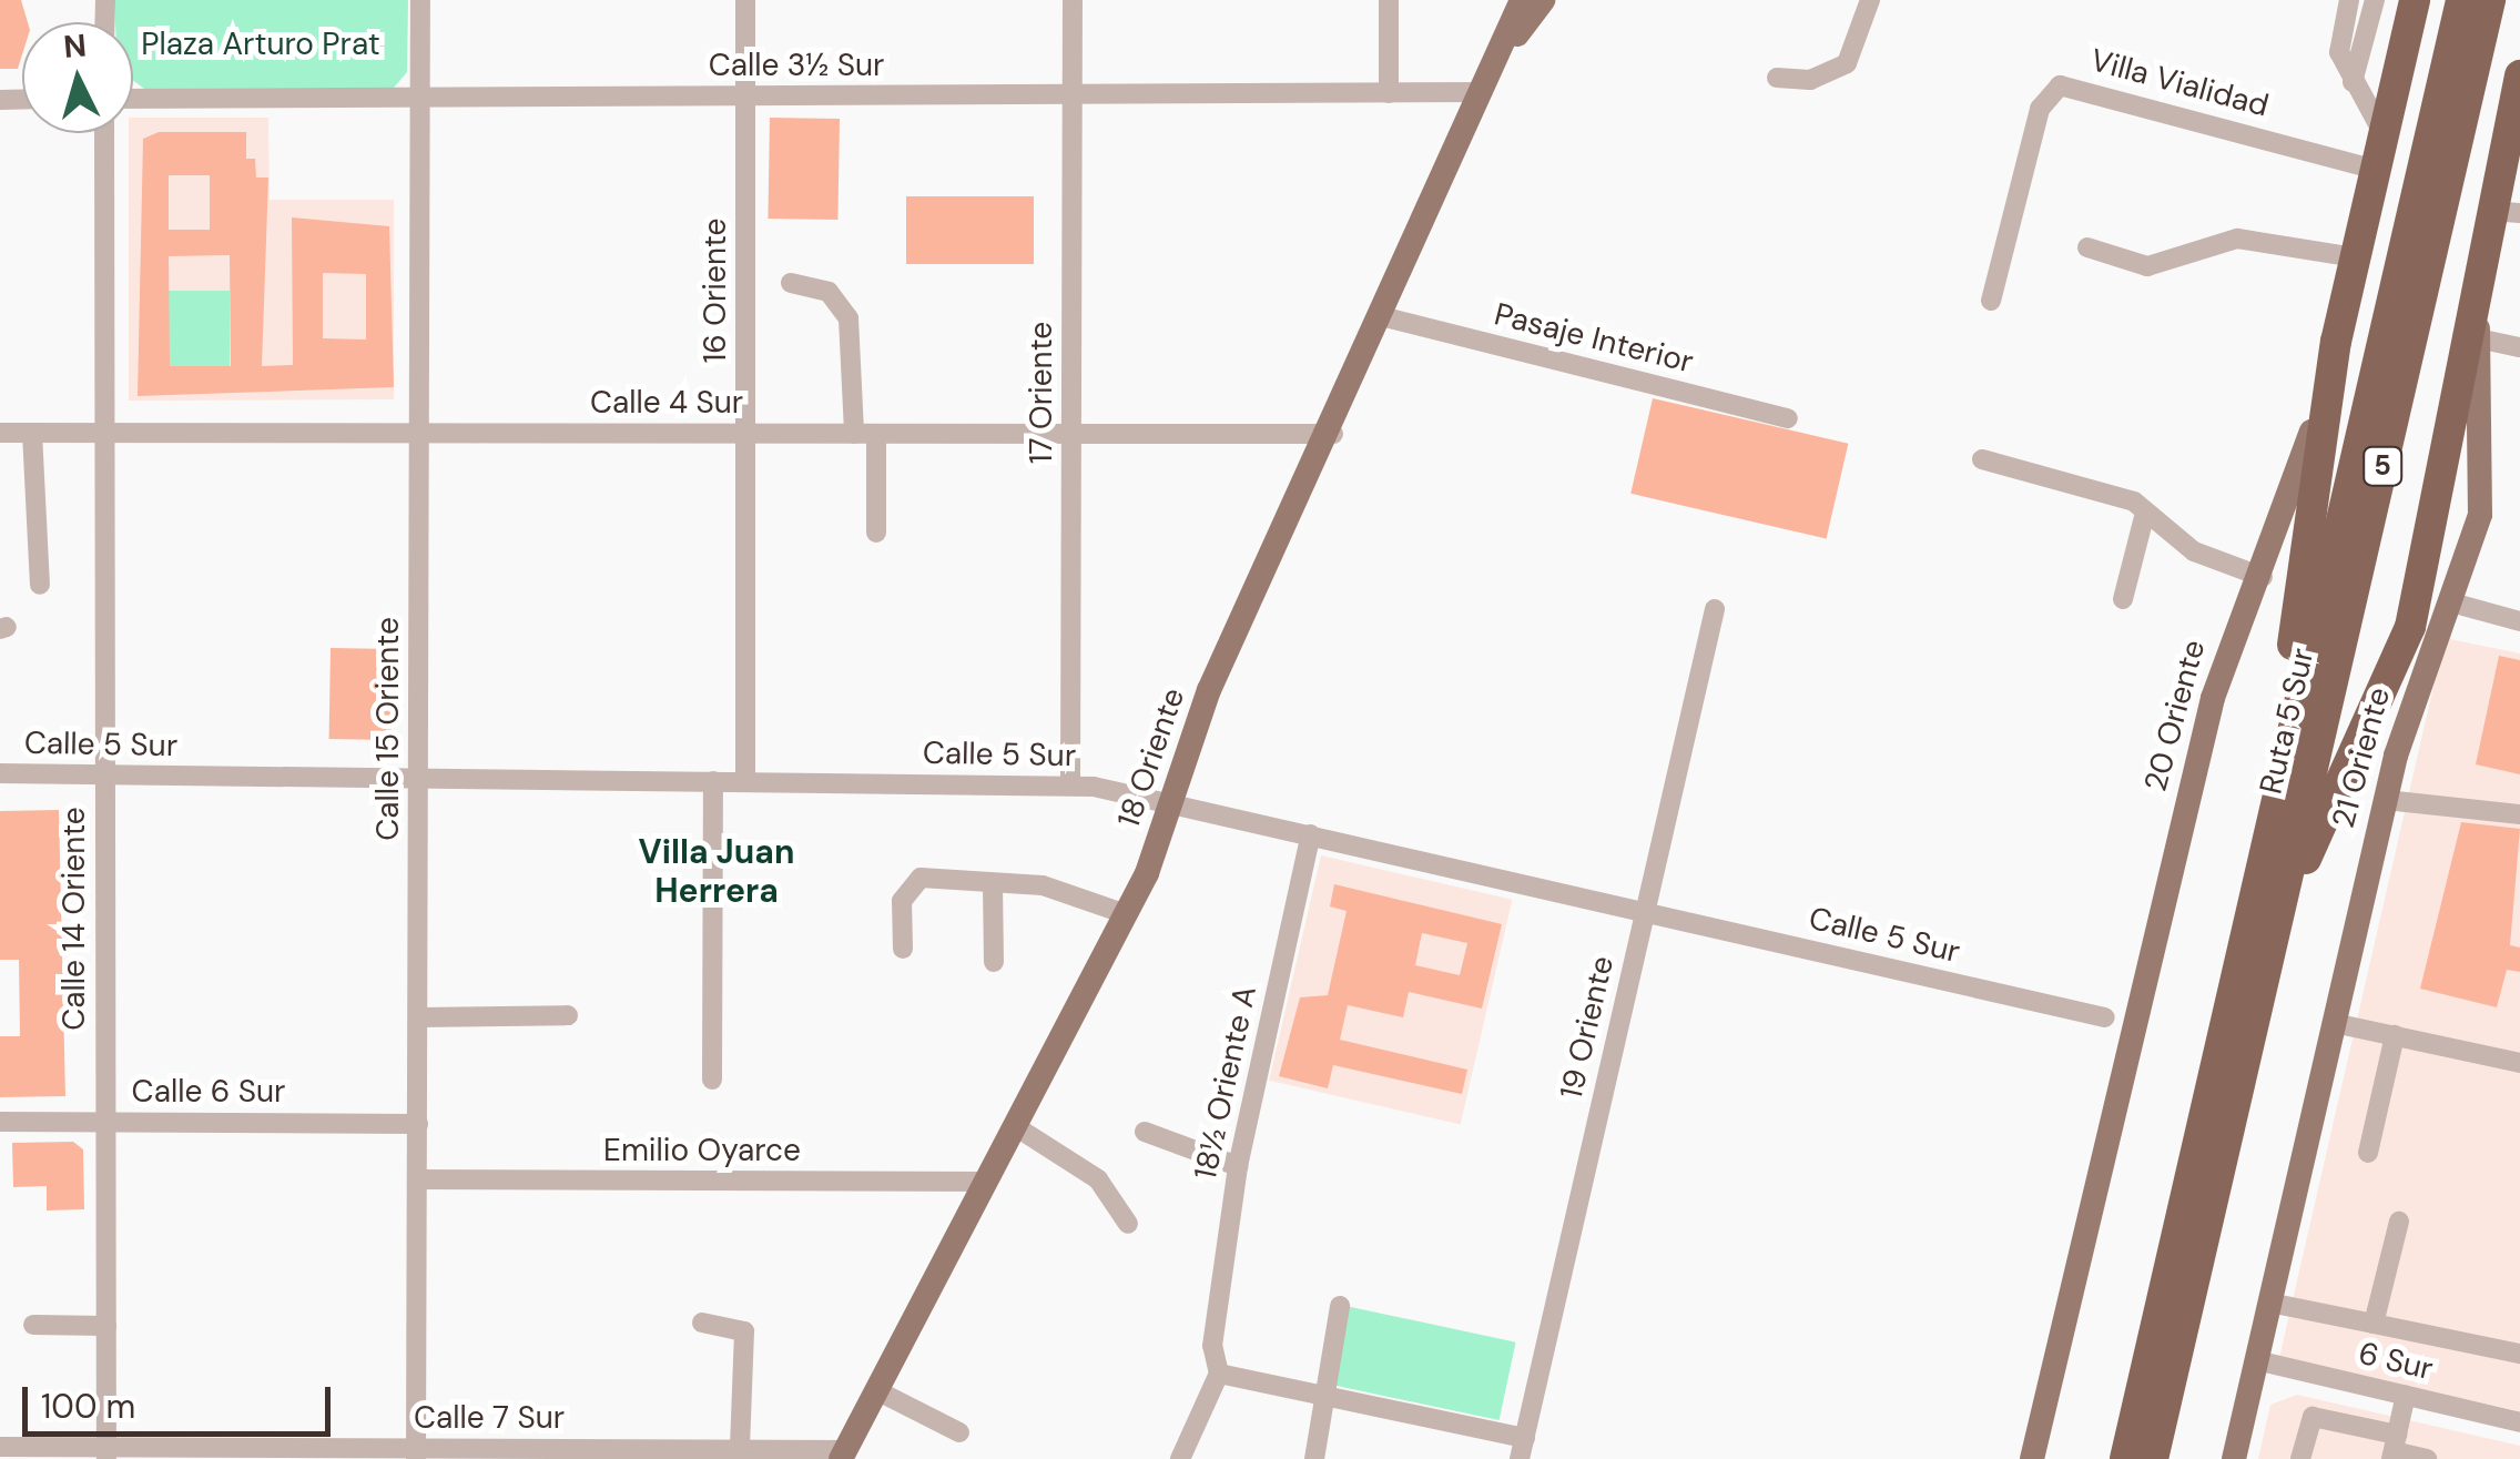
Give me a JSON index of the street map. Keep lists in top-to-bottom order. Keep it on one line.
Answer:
{"streets":{"highway":["5","20 Oriente","Ruta 5 Sur","21 Oriente"],"main road":["18 Oriente"],"street":["Calle 3½ Sur","Villa Vialidad","16 Oriente","Pasaje Interior","17 Oriente","Calle 4 Sur","Calle 15 Oriente","Calle 5 Sur","Calle 14 Oriente","19 Oriente","18½ Oriente A","Calle 6 Sur","Emilio Oyarce","6 Sur","Calle 7 Sur"]},"crossings":[["Calle 3½ Sur","16 Oriente"],["Calle 3½ Sur","17 Oriente"],["Calle 3½ Sur","Calle 15 Oriente"],["Calle 3½ Sur","18 Oriente"],["Villa Vialidad","20 Oriente"],["16 Oriente","Calle 4 Sur"],["16 Oriente","Calle 5 Sur"],["Pasaje Interior","18 Oriente"],["17 Oriente","Calle 4 Sur"],["17 Oriente","Calle 5 Sur"],["Calle 4 Sur","Calle 15 Oriente"],["Calle 4 Sur","18 Oriente"],["Calle 4 Sur","Calle 14 Oriente"],["Calle 15 Oriente","Calle 5 Sur"],["Calle 15 Oriente","Calle 6 Sur"],["Calle 15 Oriente","Emilio Oyarce"],["Calle 15 Oriente","Calle 7 Sur"],["Calle 5 Sur","18 Oriente"],["Calle 5 Sur","Calle 14 Oriente"],["Calle 5 Sur","19 Oriente"],["Calle 5 Sur","18½ Oriente A"],["18 Oriente","Emilio Oyarce"],["18 Oriente","Calle 7 Sur"],["21 Oriente","6 Sur"],["Calle 14 Oriente","Calle 6 Sur"],["Calle 14 Oriente","Calle 7 Sur"]],"districts":["Villa Juan Herrera"],"parks":["Plaza Arturo Prat"],"scale_bar":"100 m","north":"top"}
